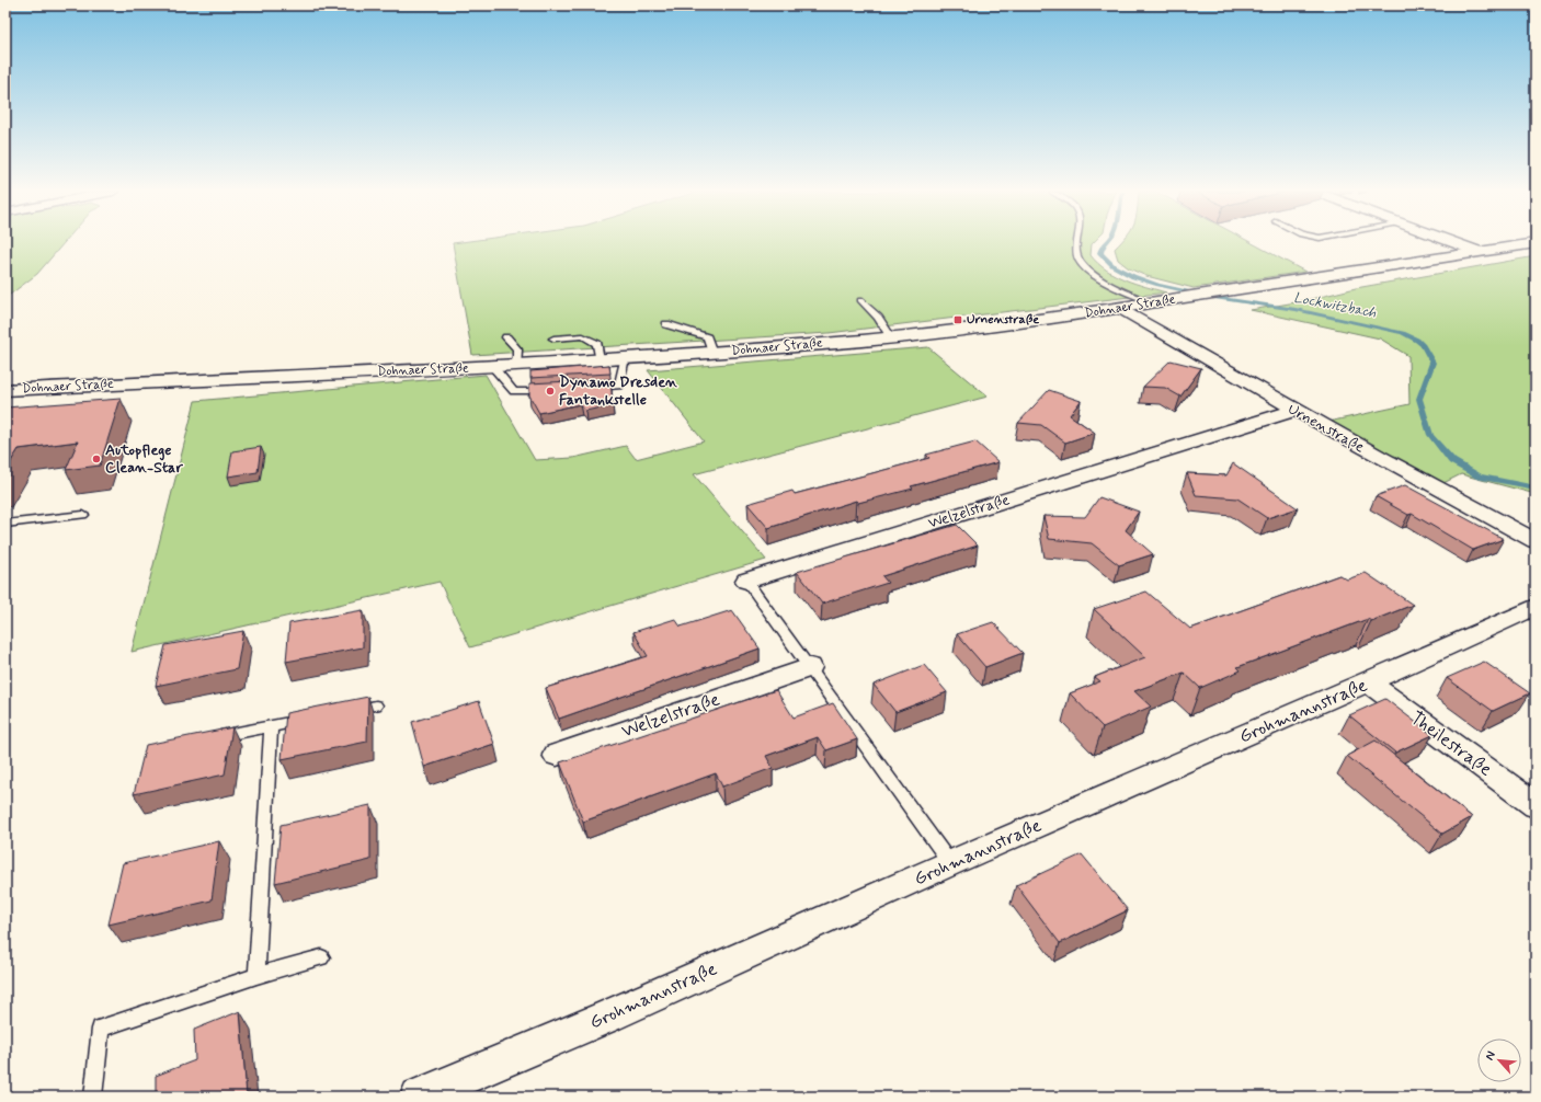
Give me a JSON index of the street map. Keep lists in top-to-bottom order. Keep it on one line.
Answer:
{"streets":{"main road":["Dohnaer Straße"],"street":["Urnenstraße","Welzelstraße","Grohmannstraße","Theilestraße"]},"crossings":[["Dohnaer Straße","Urnenstraße"],["Urnenstraße","Welzelstraße"],["Welzelstraße","Grohmannstraße"],["Grohmannstraße","Theilestraße"]],"water":["Lockwitzbach"],"places":{"transit":["Urnenstraße"],"other":["Dynamo Dresden Fantankstelle","Autopflege Clean-Star"]},"north":"top left"}
